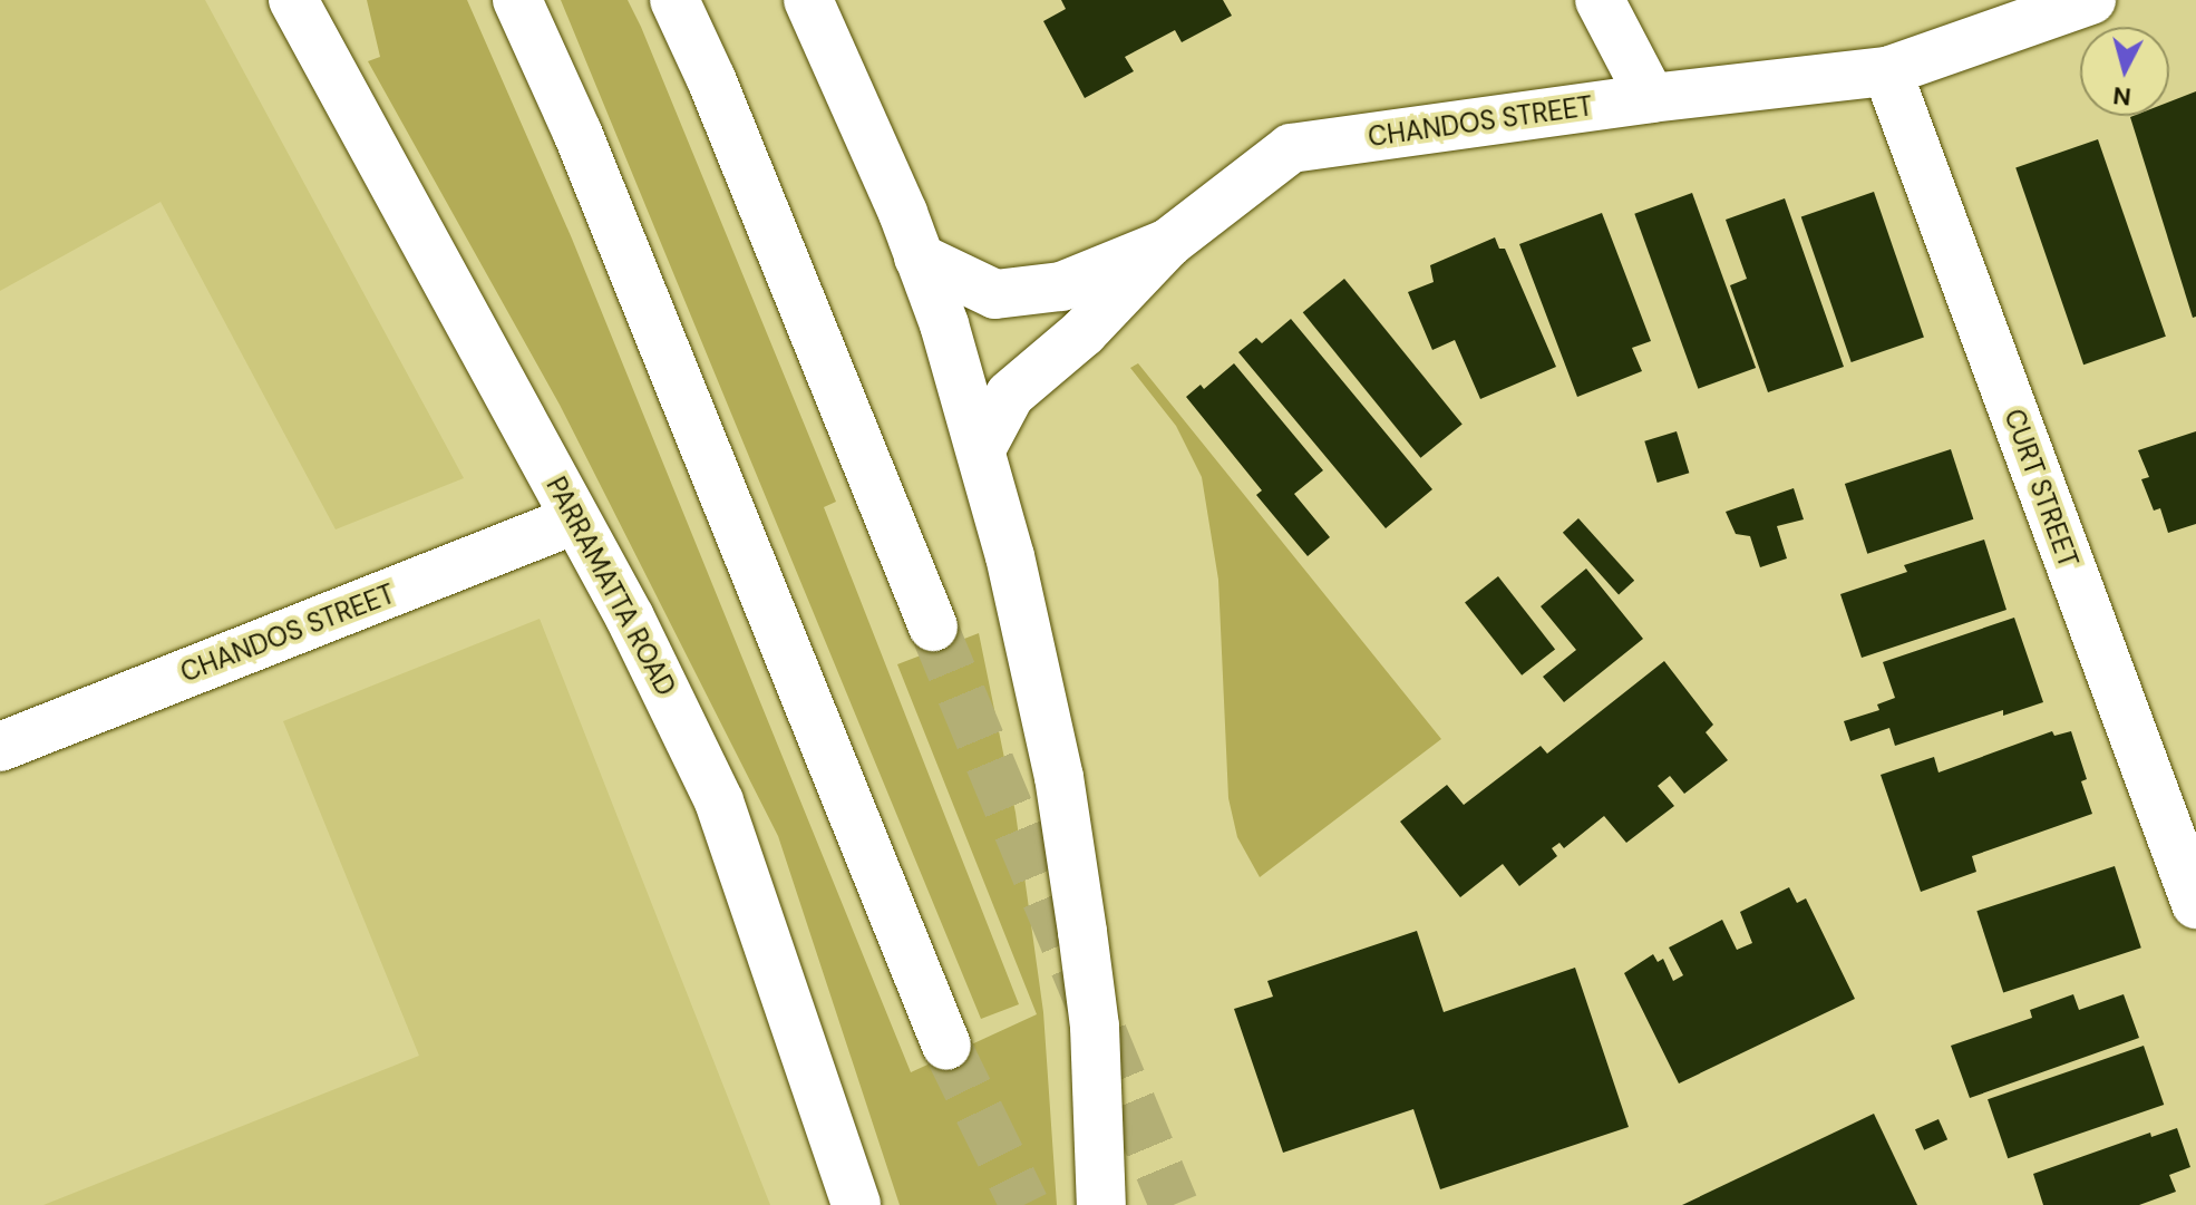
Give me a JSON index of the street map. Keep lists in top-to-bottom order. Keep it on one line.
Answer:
{"streets":{"main road":["CHANDOS STREET","CURT STREET","PARRAMATTA ROAD"]},"crossings":[["CHANDOS STREET","CURT STREET"],["CHANDOS STREET","PARRAMATTA ROAD"]],"north":"bottom"}
